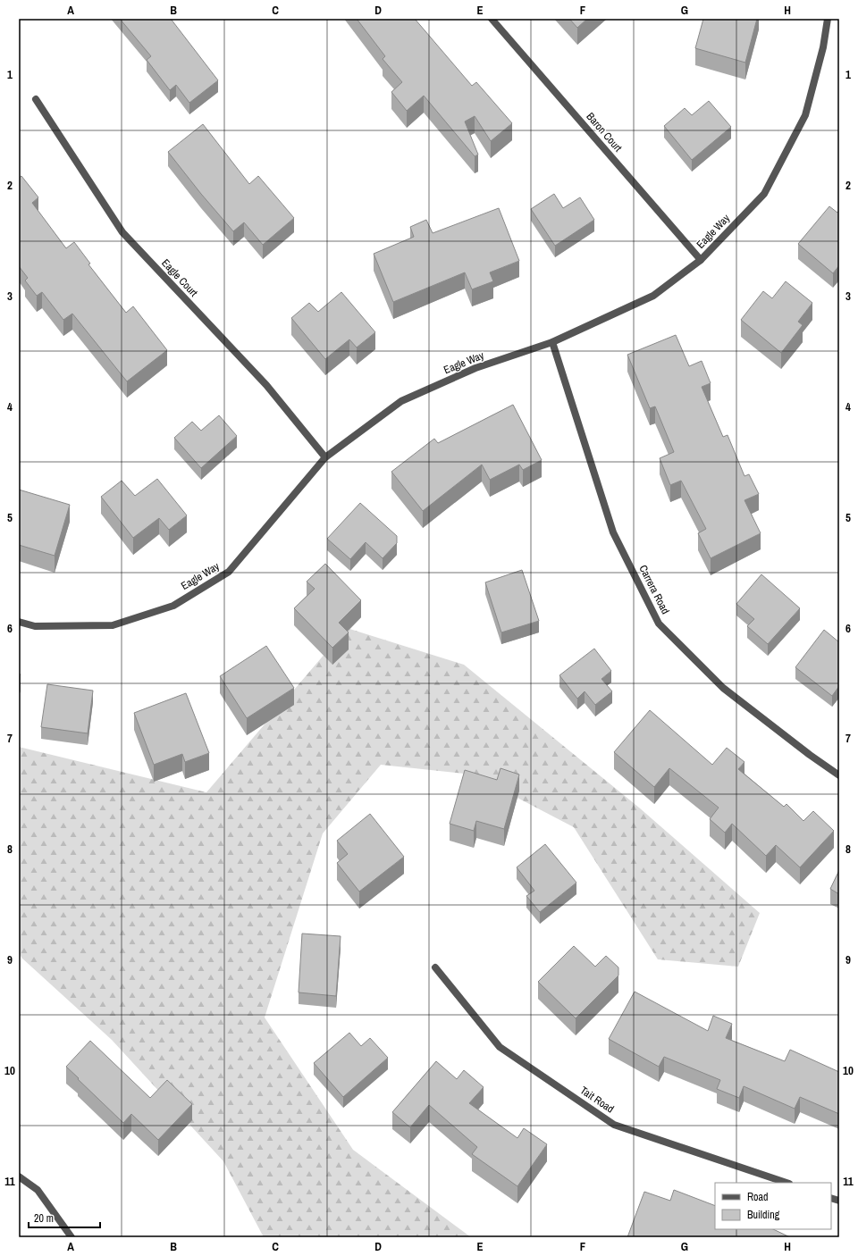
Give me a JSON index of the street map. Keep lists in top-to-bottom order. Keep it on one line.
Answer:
{"streets":{"street":["Baron Court","Eagle Way","Eagle Court","Carrera Road","Tait Road"]},"crossings":[["Baron Court","Eagle Way"],["Eagle Way","Eagle Court"],["Eagle Way","Carrera Road"]],"legend":["Road","Building"],"scale_bar":"20 m","grid":{"columns":["A","B","C","D","E","F","G","H"],"rows":["1","2","3","4","5","6","7","8","9","10","11"]}}
